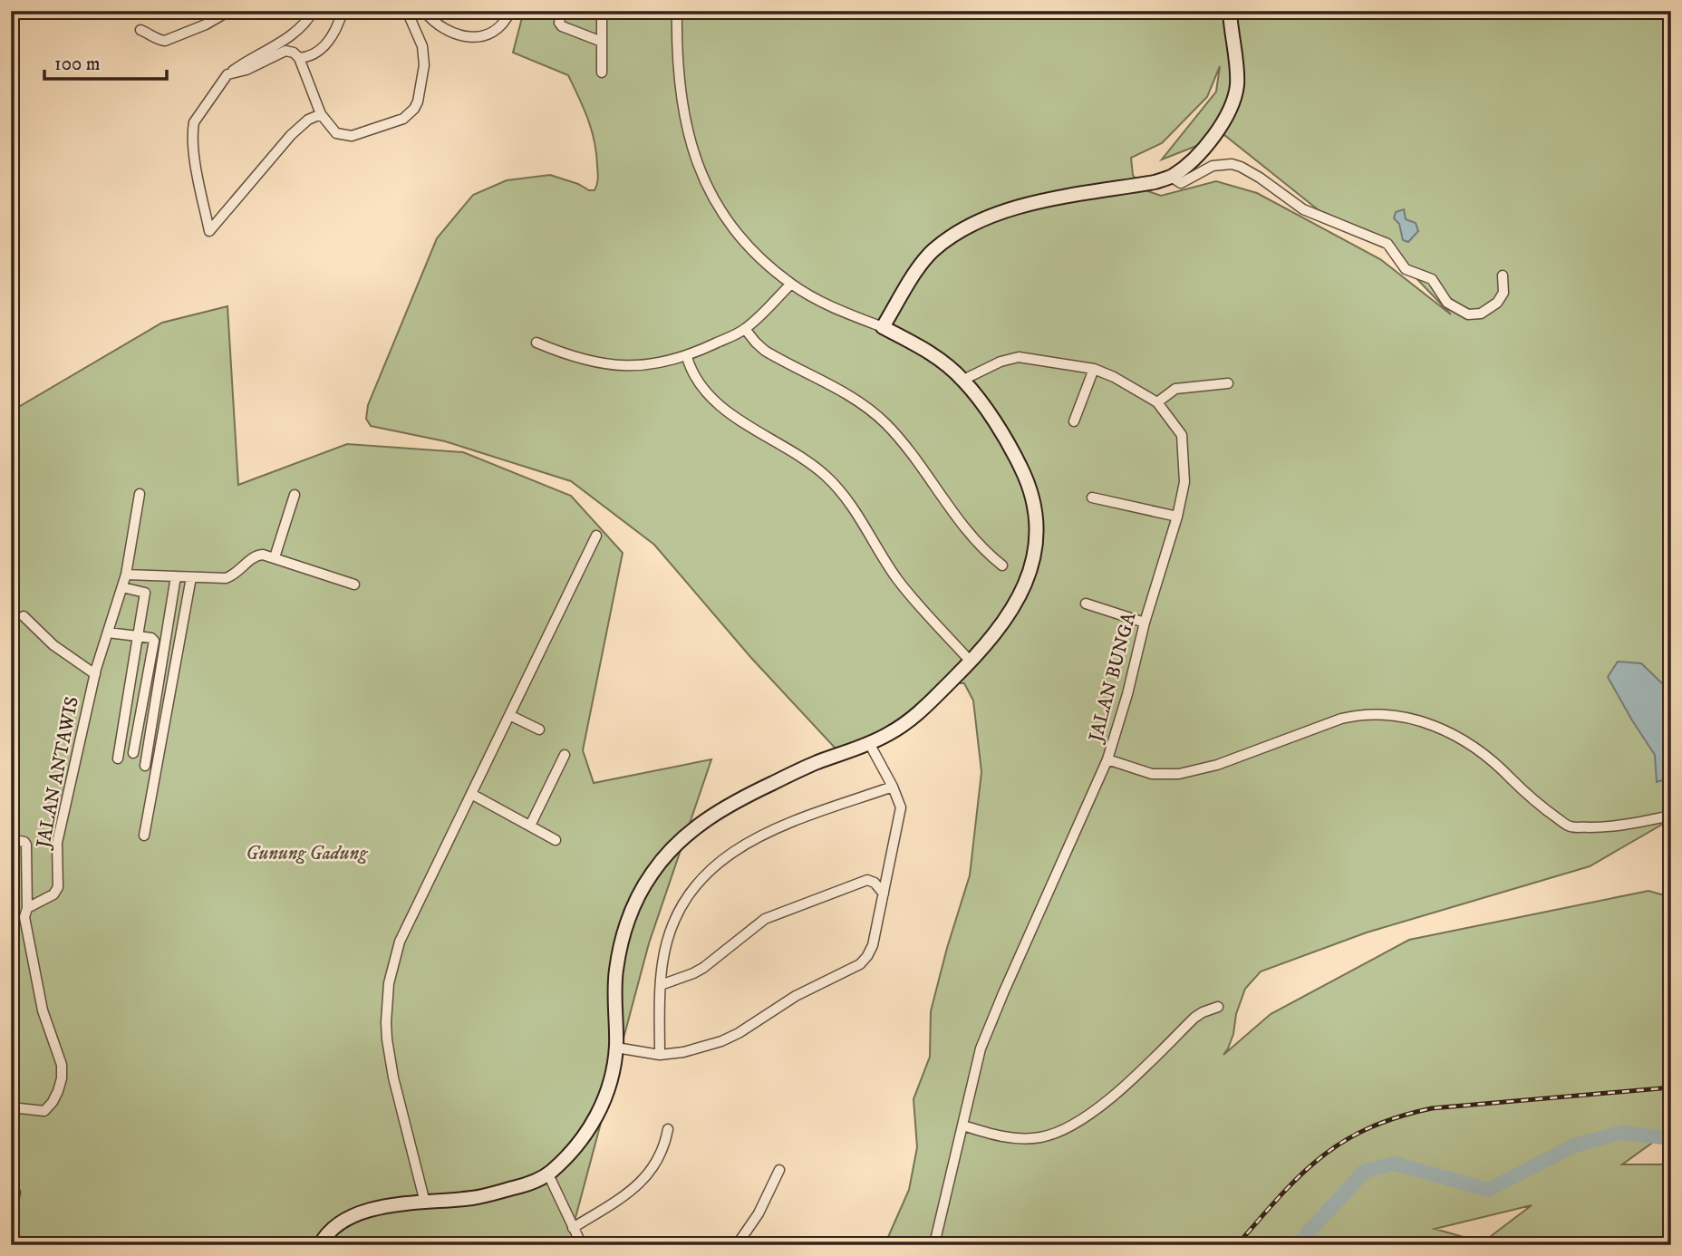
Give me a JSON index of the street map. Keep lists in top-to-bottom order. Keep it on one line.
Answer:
{"streets":{"street":["JALAN BUNGA","JALAN ANTAWIS"]},"parks":["Gunung Gadung"],"scale_bar":"100 m"}
